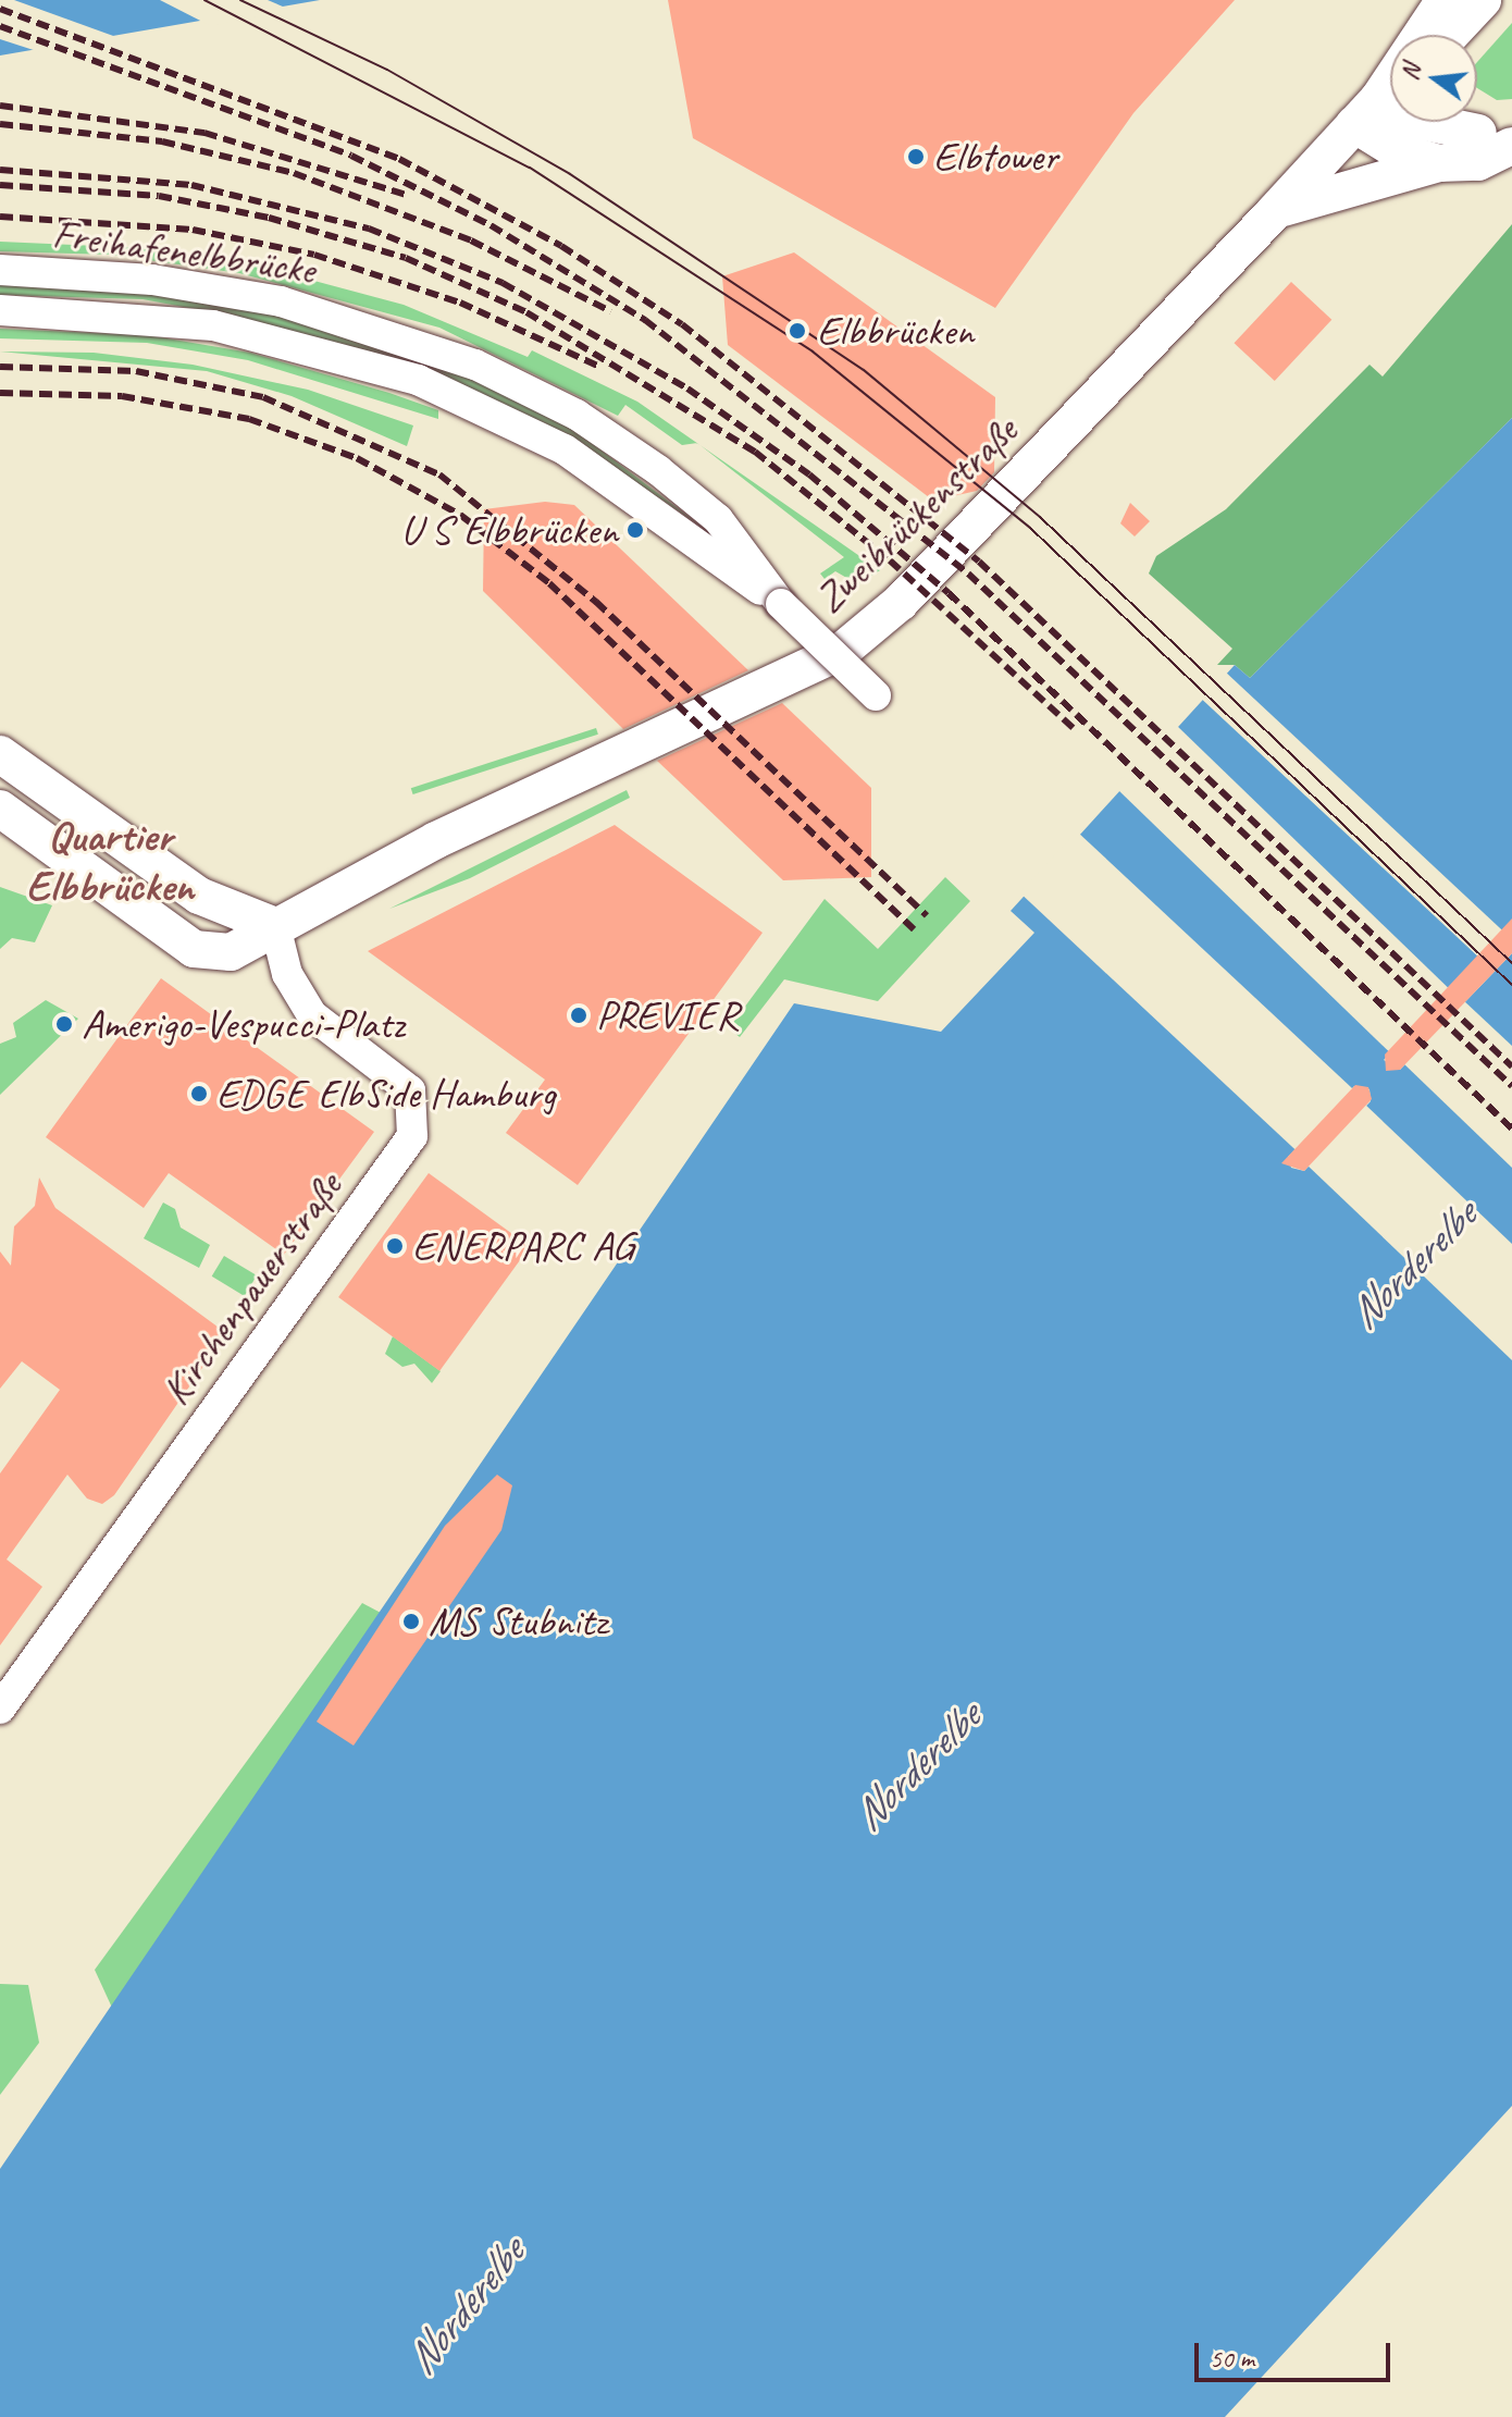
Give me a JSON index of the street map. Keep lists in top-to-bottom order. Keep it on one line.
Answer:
{"streets":{"main road":["Zweibrückenstraße"],"street":["Freihafenelbbrücke","Kirchenpauerstraße"]},"crossings":[["Zweibrückenstraße","Kirchenpauerstraße"]],"districts":["Quartier Elbbrücken"],"water":["Norderelbe"],"places":["Elbtower","Elbbrücken","U S Elbbrücken","PREVIER","Amerigo-Vespucci-Platz","EDGE ElbSide Hamburg","ENERPARC AG","MS Stubnitz"],"scale_bar":"50 m","north":"left"}
